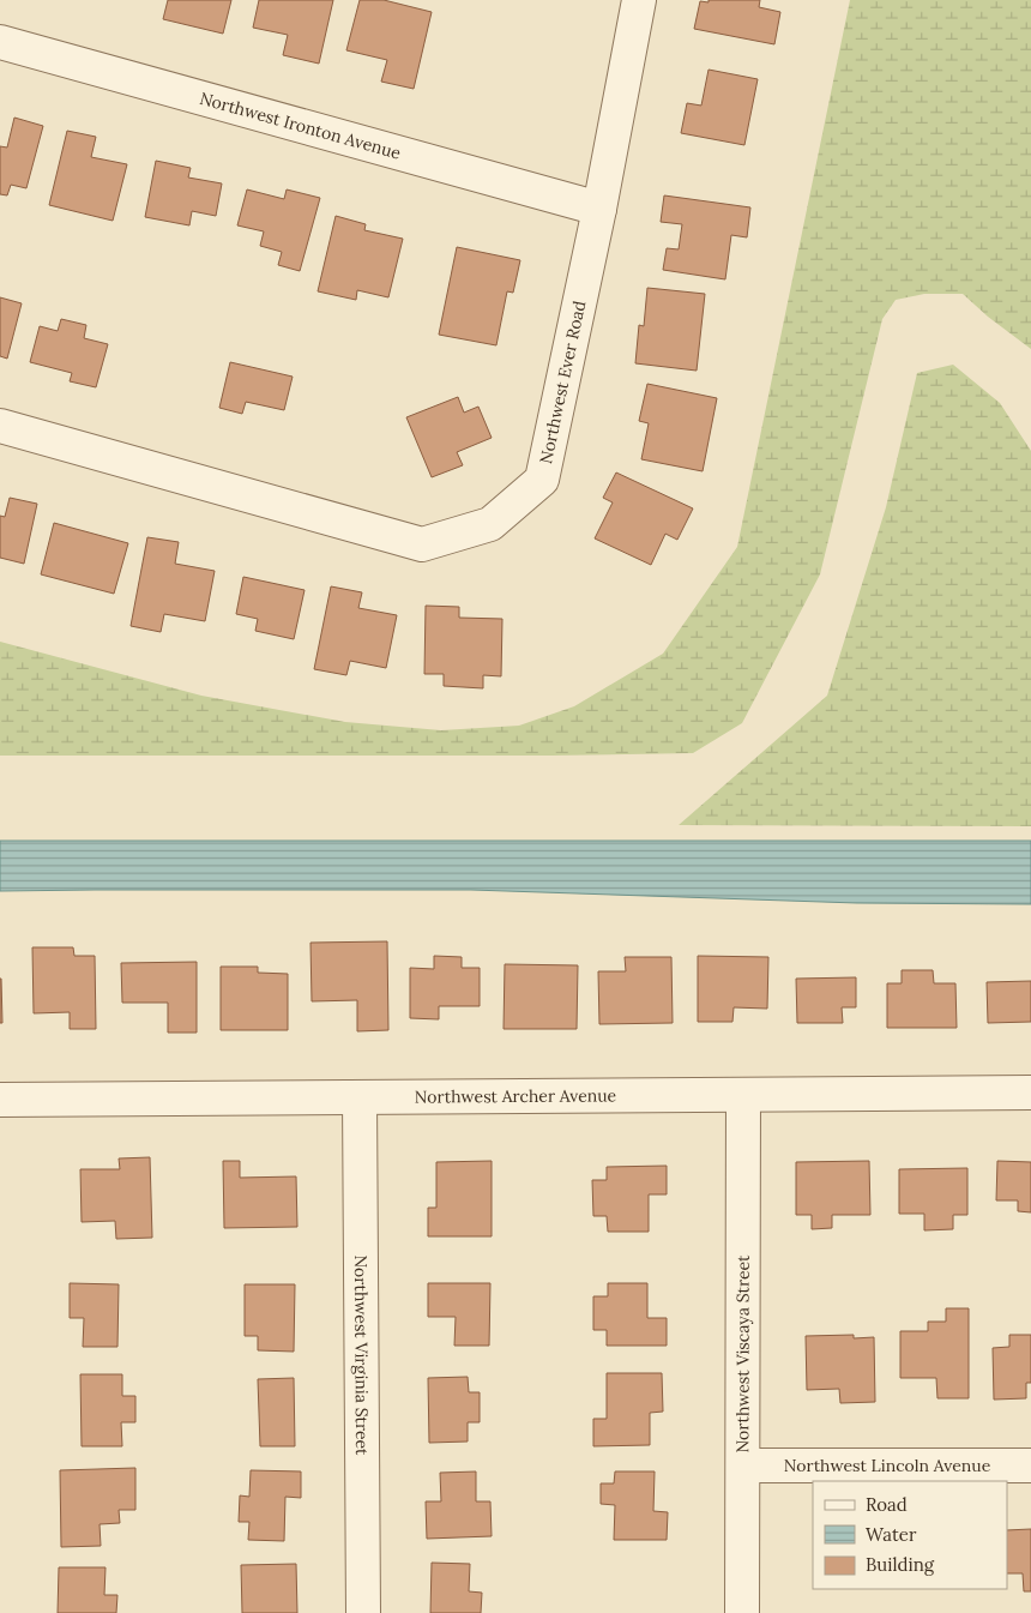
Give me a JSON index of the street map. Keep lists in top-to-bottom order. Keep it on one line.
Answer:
{"streets":{"street":["Northwest Ironton Avenue","Northwest Ever Road","Northwest Archer Avenue","Northwest Viscaya Street","Northwest Virginia Street","Northwest Lincoln Avenue"]},"crossings":[["Northwest Ironton Avenue","Northwest Ever Road"],["Northwest Archer Avenue","Northwest Viscaya Street"],["Northwest Archer Avenue","Northwest Virginia Street"],["Northwest Viscaya Street","Northwest Lincoln Avenue"]],"legend":["Road","Water","Building"]}
